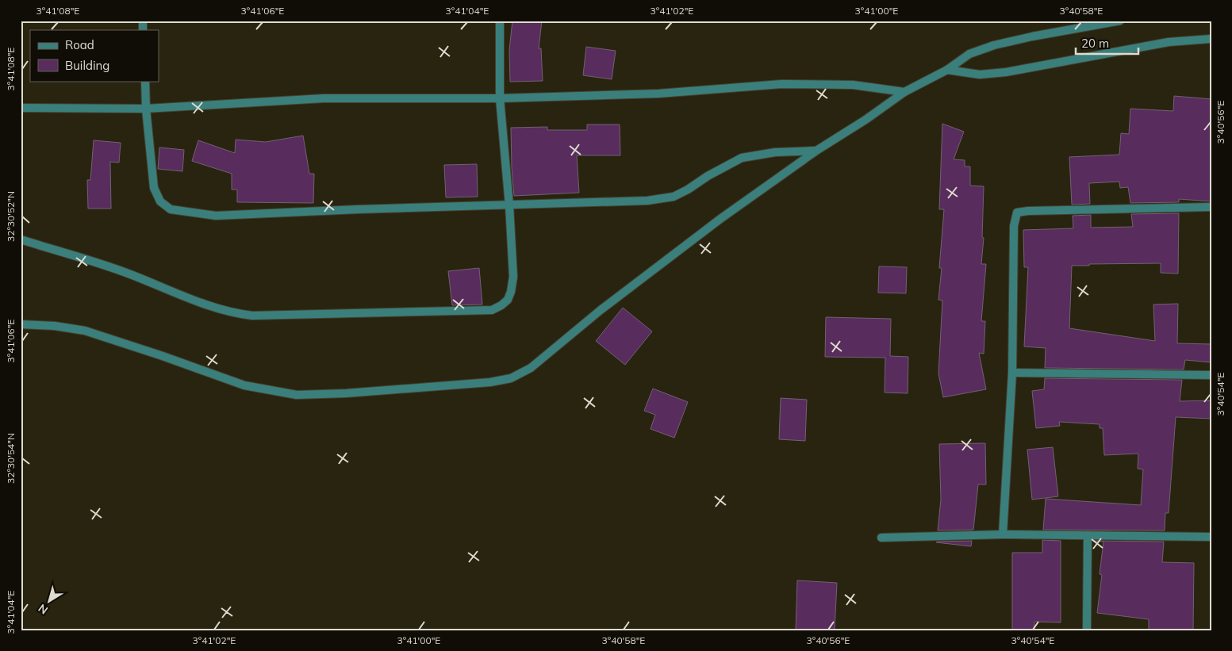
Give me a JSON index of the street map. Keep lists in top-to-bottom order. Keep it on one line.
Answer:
{"legend":["Road","Building"],"scale_bar":"20 m","north":"bottom left","coordinates":["3°41'08\"E","3°41'06\"E","3°41'04\"E","3°41'02\"E","3°41'00\"E","3°40'58\"E","3°40'56\"E","32°30'52\"N","3°40'54\"E","32°30'54\"N"]}
